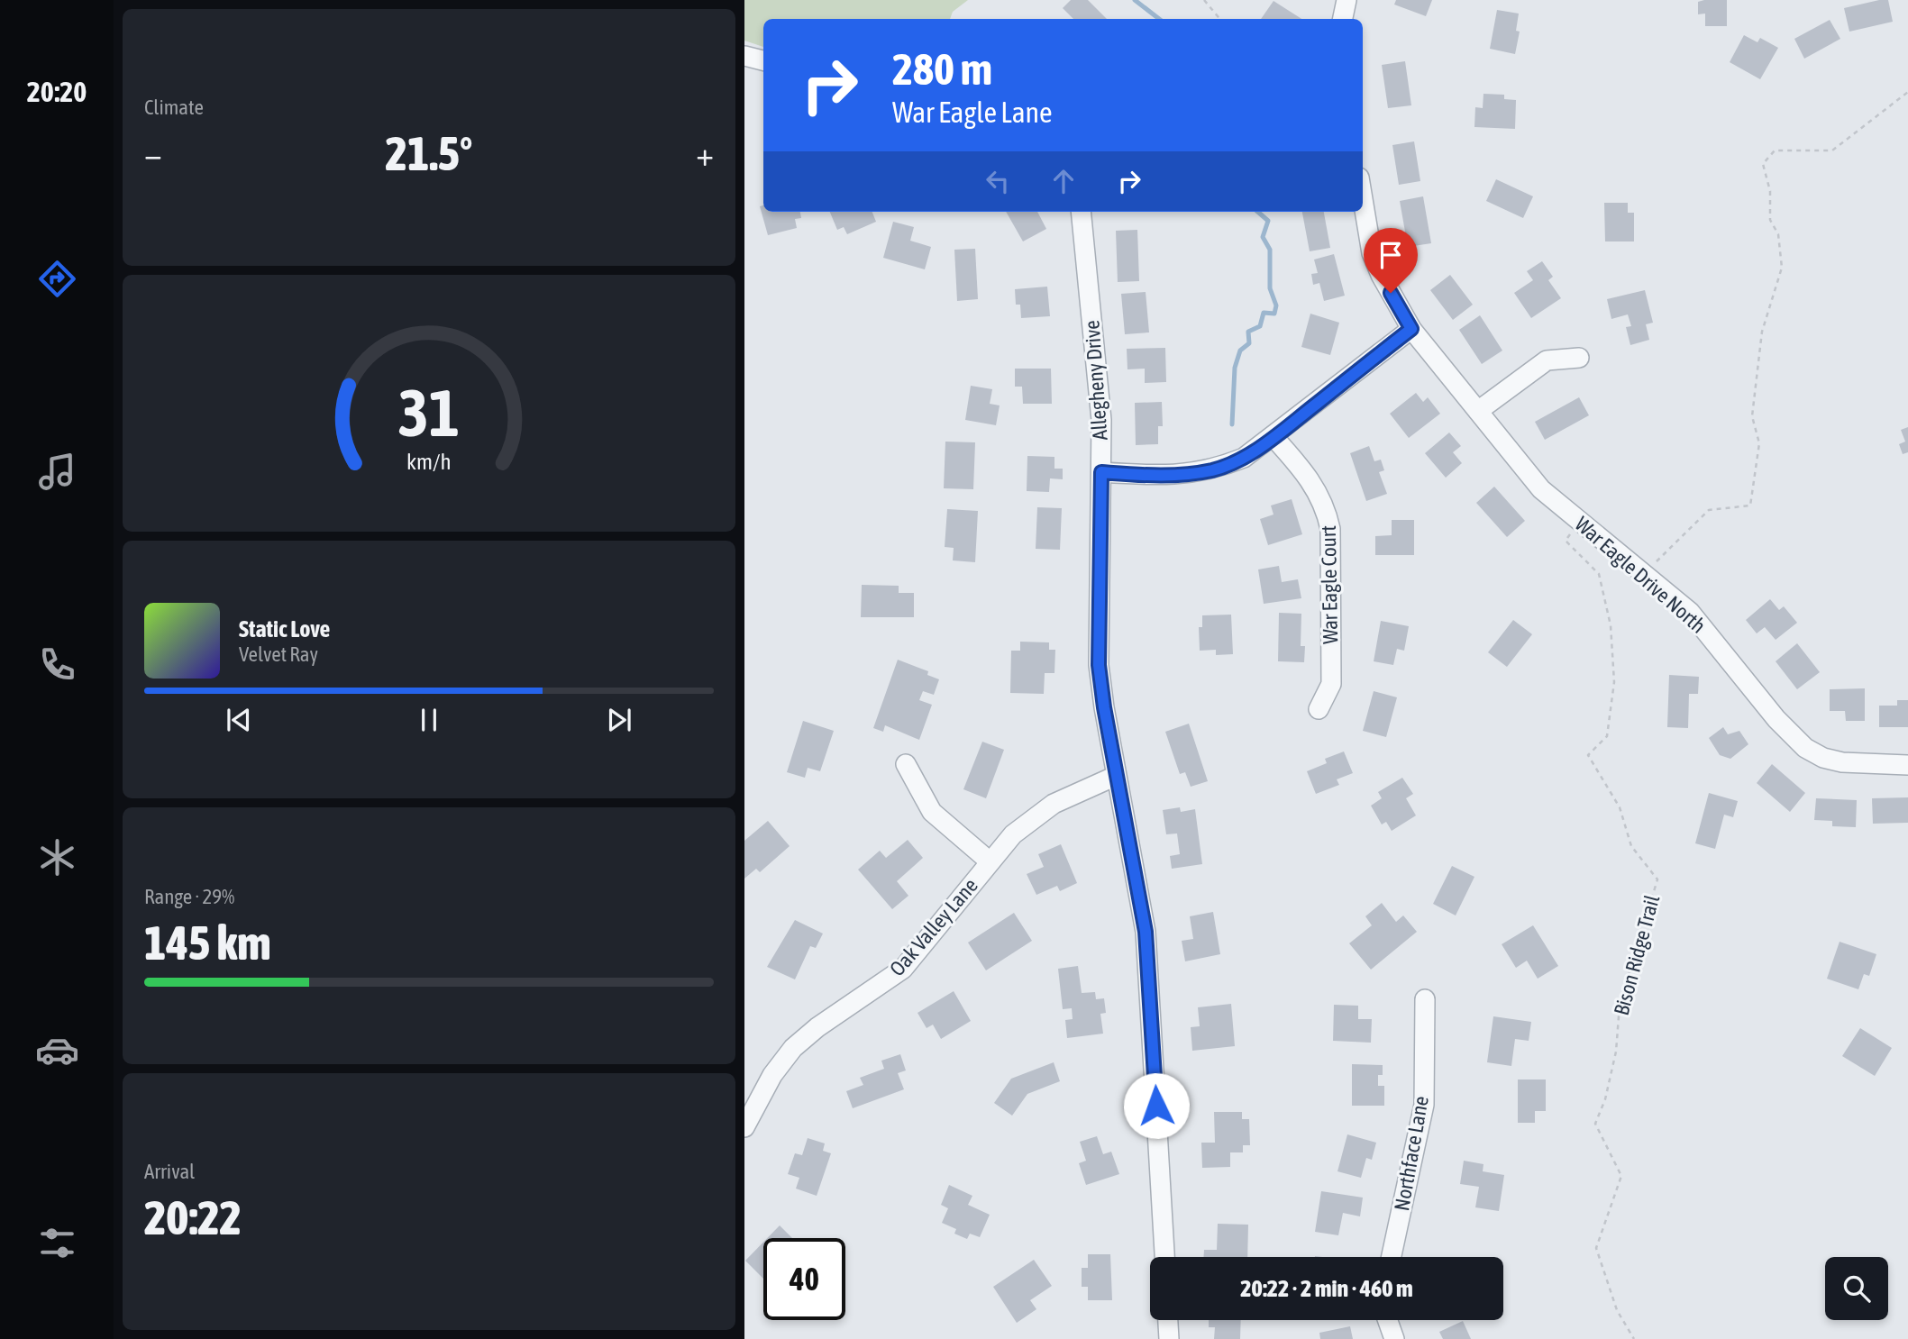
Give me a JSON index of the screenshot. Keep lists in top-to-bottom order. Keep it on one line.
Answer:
{"streets":{"street":["Allegheny Drive","War Eagle Drive North","War Eagle Court","Oak Valley Lane","Northface Lane"],"path":["Bison Ridge Trail"]},"crossings":[["Allegheny Drive","Oak Valley Lane"],["War Eagle Drive North","Bison Ridge Trail"]],"page":{"tabs":"20:20","tile":["Climate",["Range · 29%","145 km"],["Arrival","20:22"]],"turn":["280 m","War Eagle Lane"],"heat":["−","21.5°","+"],"song":["Static Love","Velvet Ray"],"limit":"40","trip":"20:22 · 2 min · 460 m","gauge":["31","km/h"]}}
